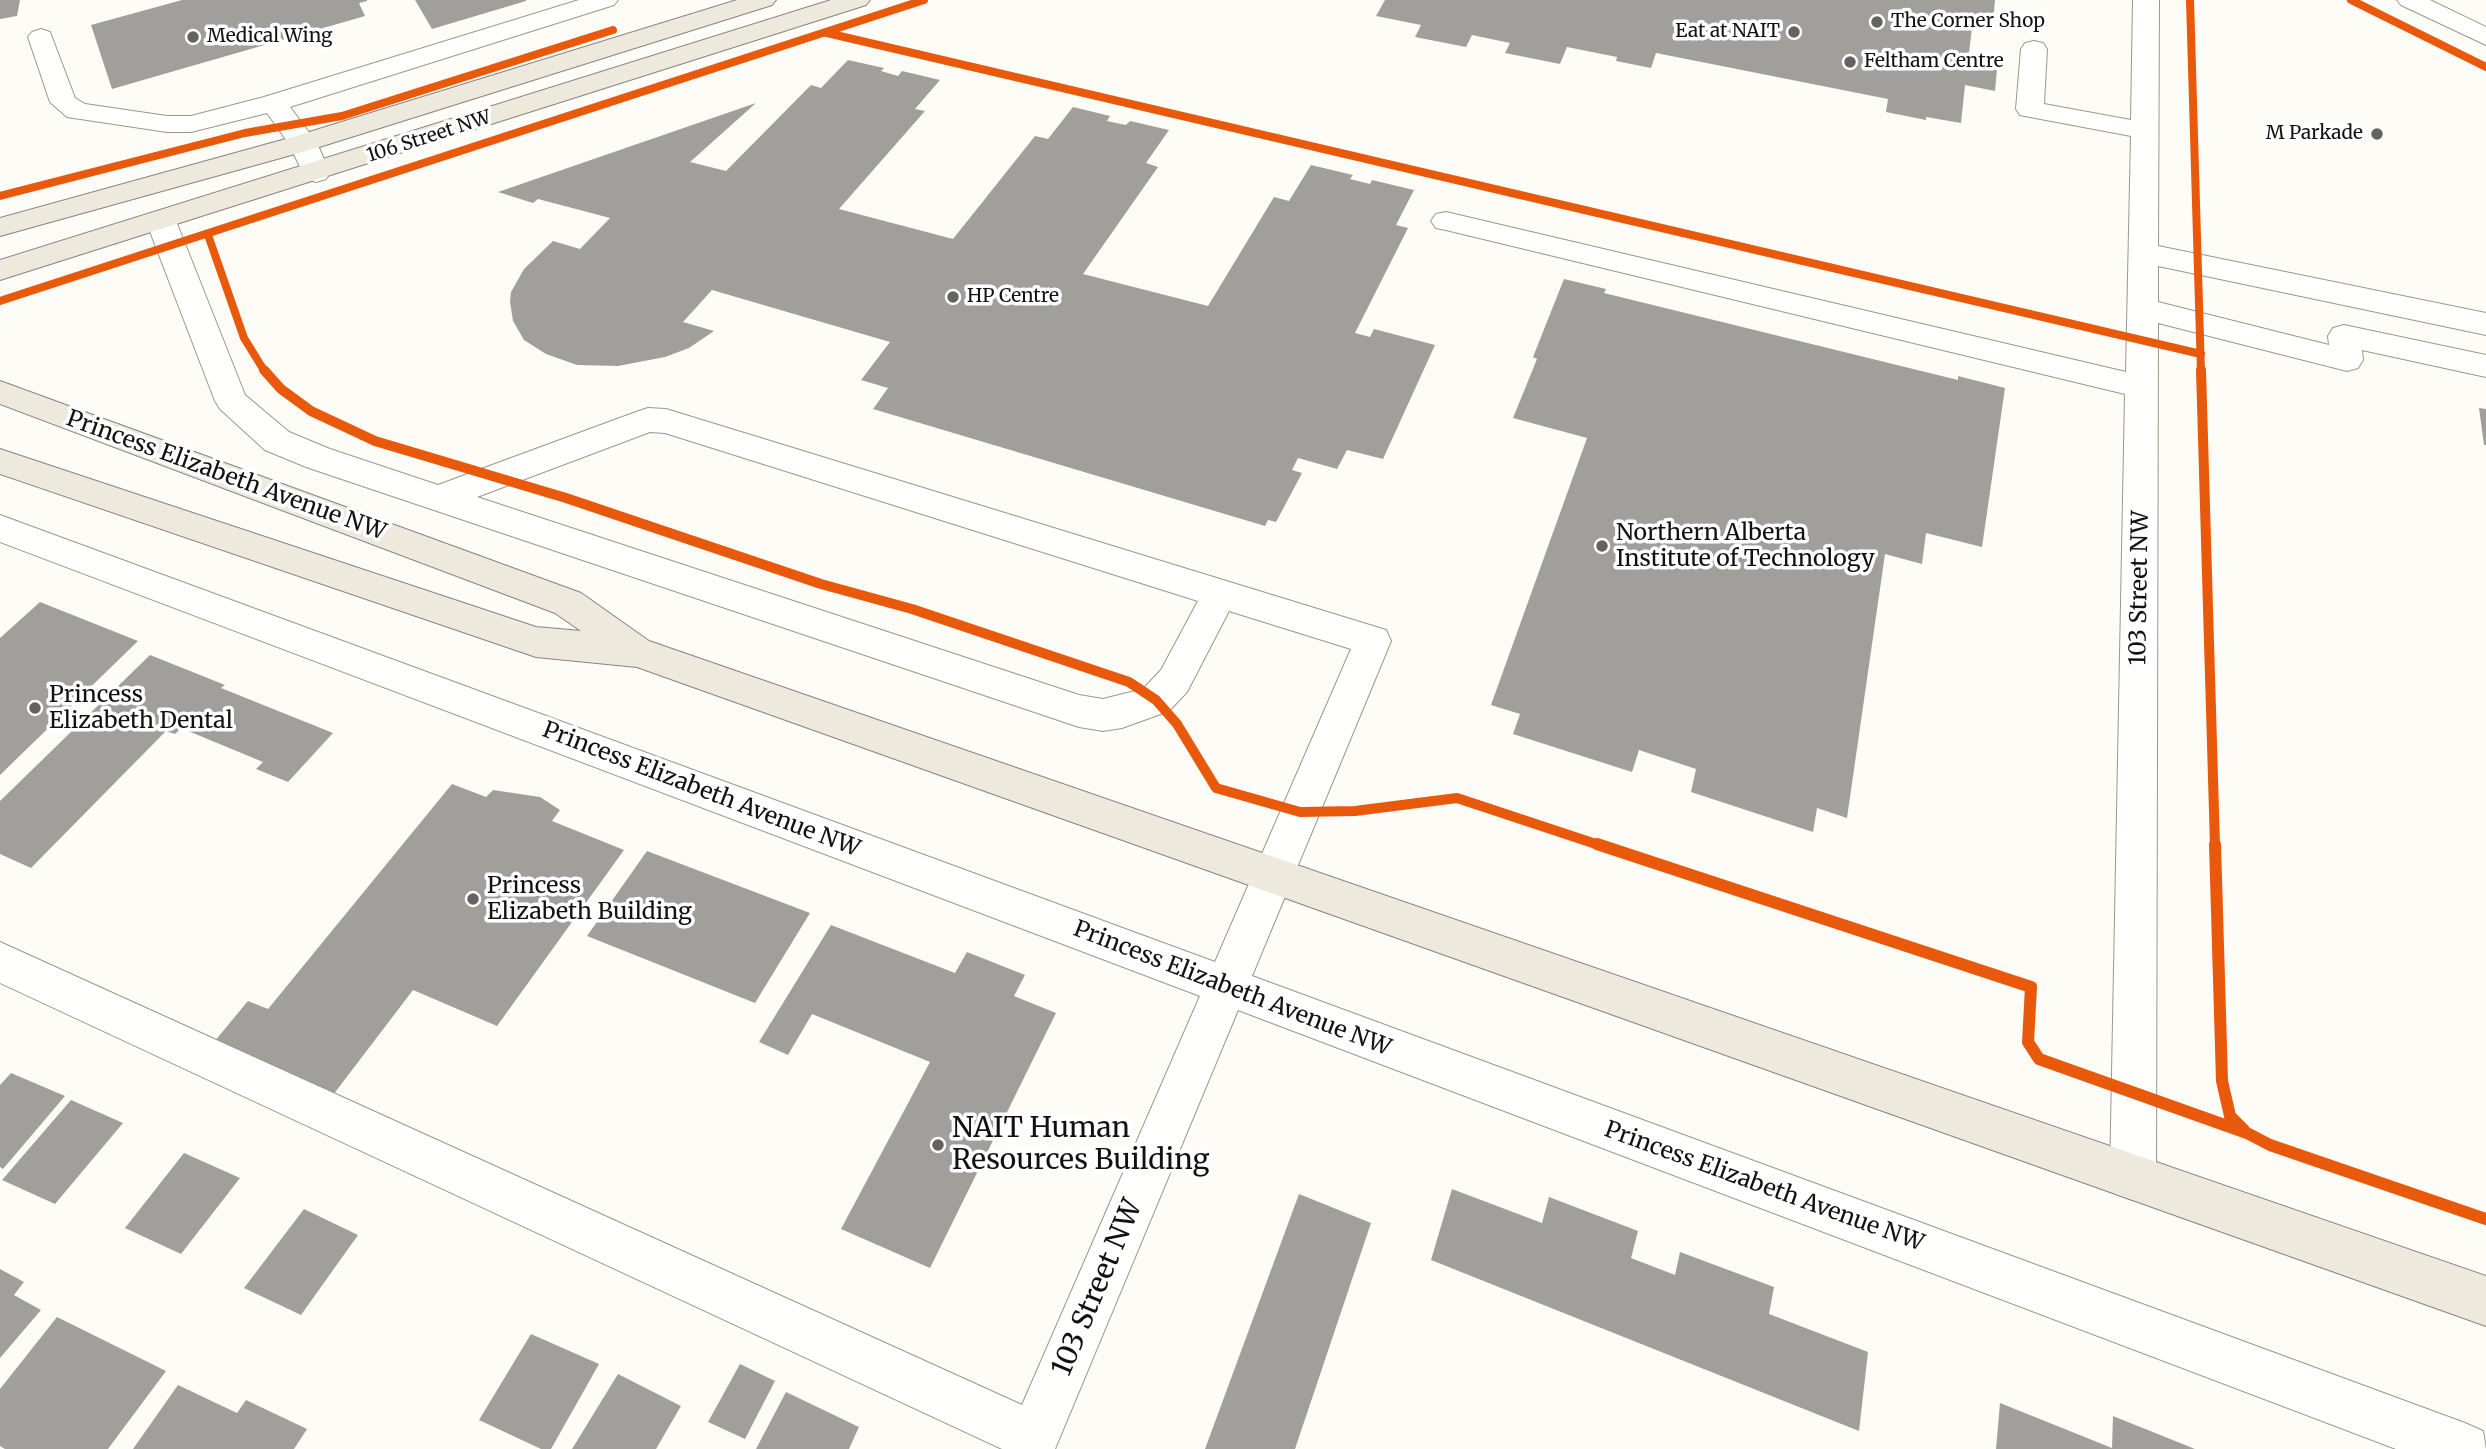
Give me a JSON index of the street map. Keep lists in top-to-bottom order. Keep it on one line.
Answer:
{"streets":{"main road":["106 Street NW","Princess Elizabeth Avenue NW"],"street":["103 Street NW"]},"crossings":[["Princess Elizabeth Avenue NW","103 Street NW"]],"places":["The Corner Shop","Eat at NAIT","Medical Wing","Feltham Centre","M Parkade","HP Centre","Northern Alberta Institute of Technology","Princess Elizabeth Dental","Princess Elizabeth Building","NAIT Human Resources Building"]}
